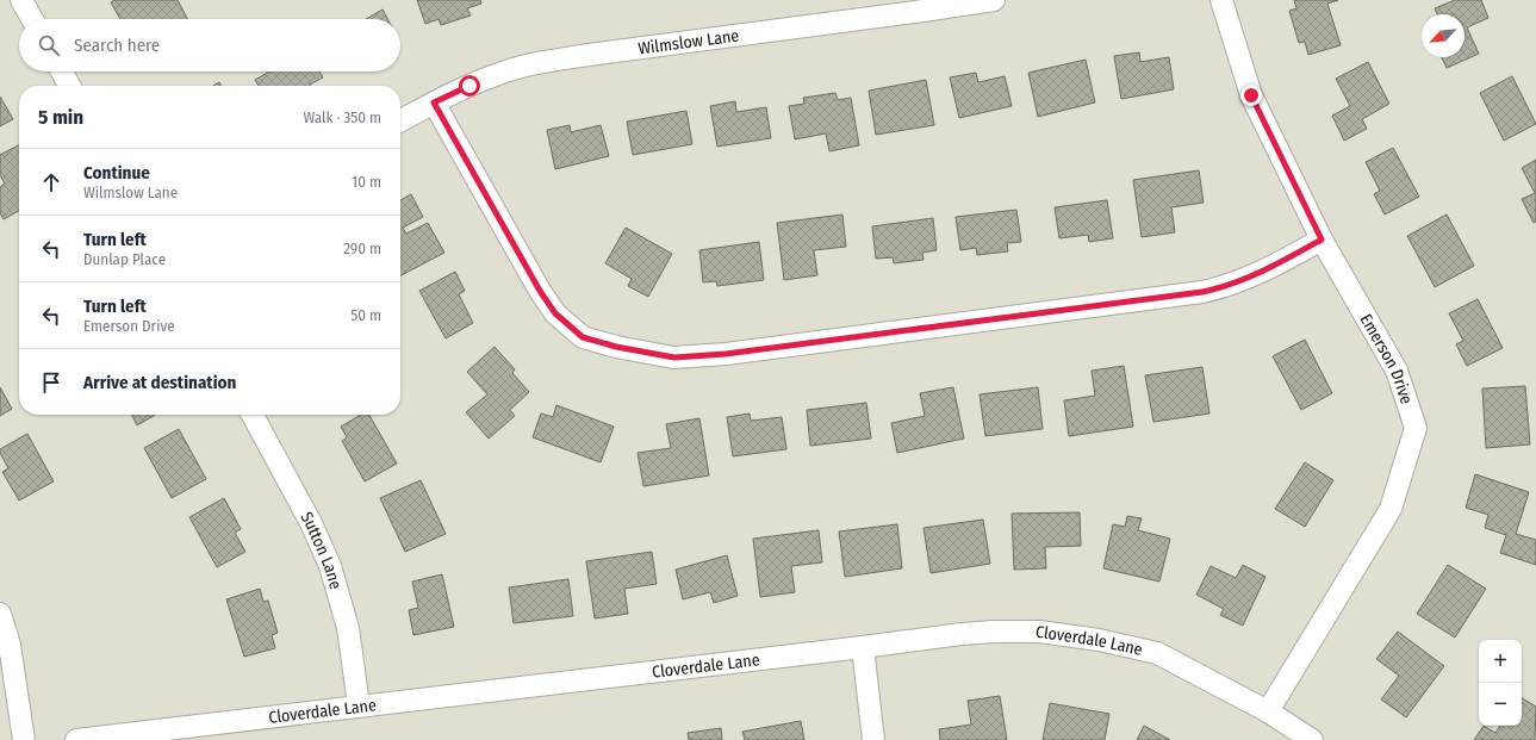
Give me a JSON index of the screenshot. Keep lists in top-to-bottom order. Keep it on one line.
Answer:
{"streets":{"street":["Wilmslow Lane","Emerson Drive","Sutton Lane","Cloverdale Lane"]},"crossings":[["Emerson Drive","Cloverdale Lane"],["Sutton Lane","Cloverdale Lane"]],"north":"bottom left","page":{"search":"Search here","heading":["5 min","Walk · 350 m"],"list":[["Continue","Wilmslow Lane","10 m"],["Turn left","Dunlap Place","290 m"],["Turn left","Emerson Drive","50 m"],"Arrive at destination"],"map_buttons":["+","−"]}}
